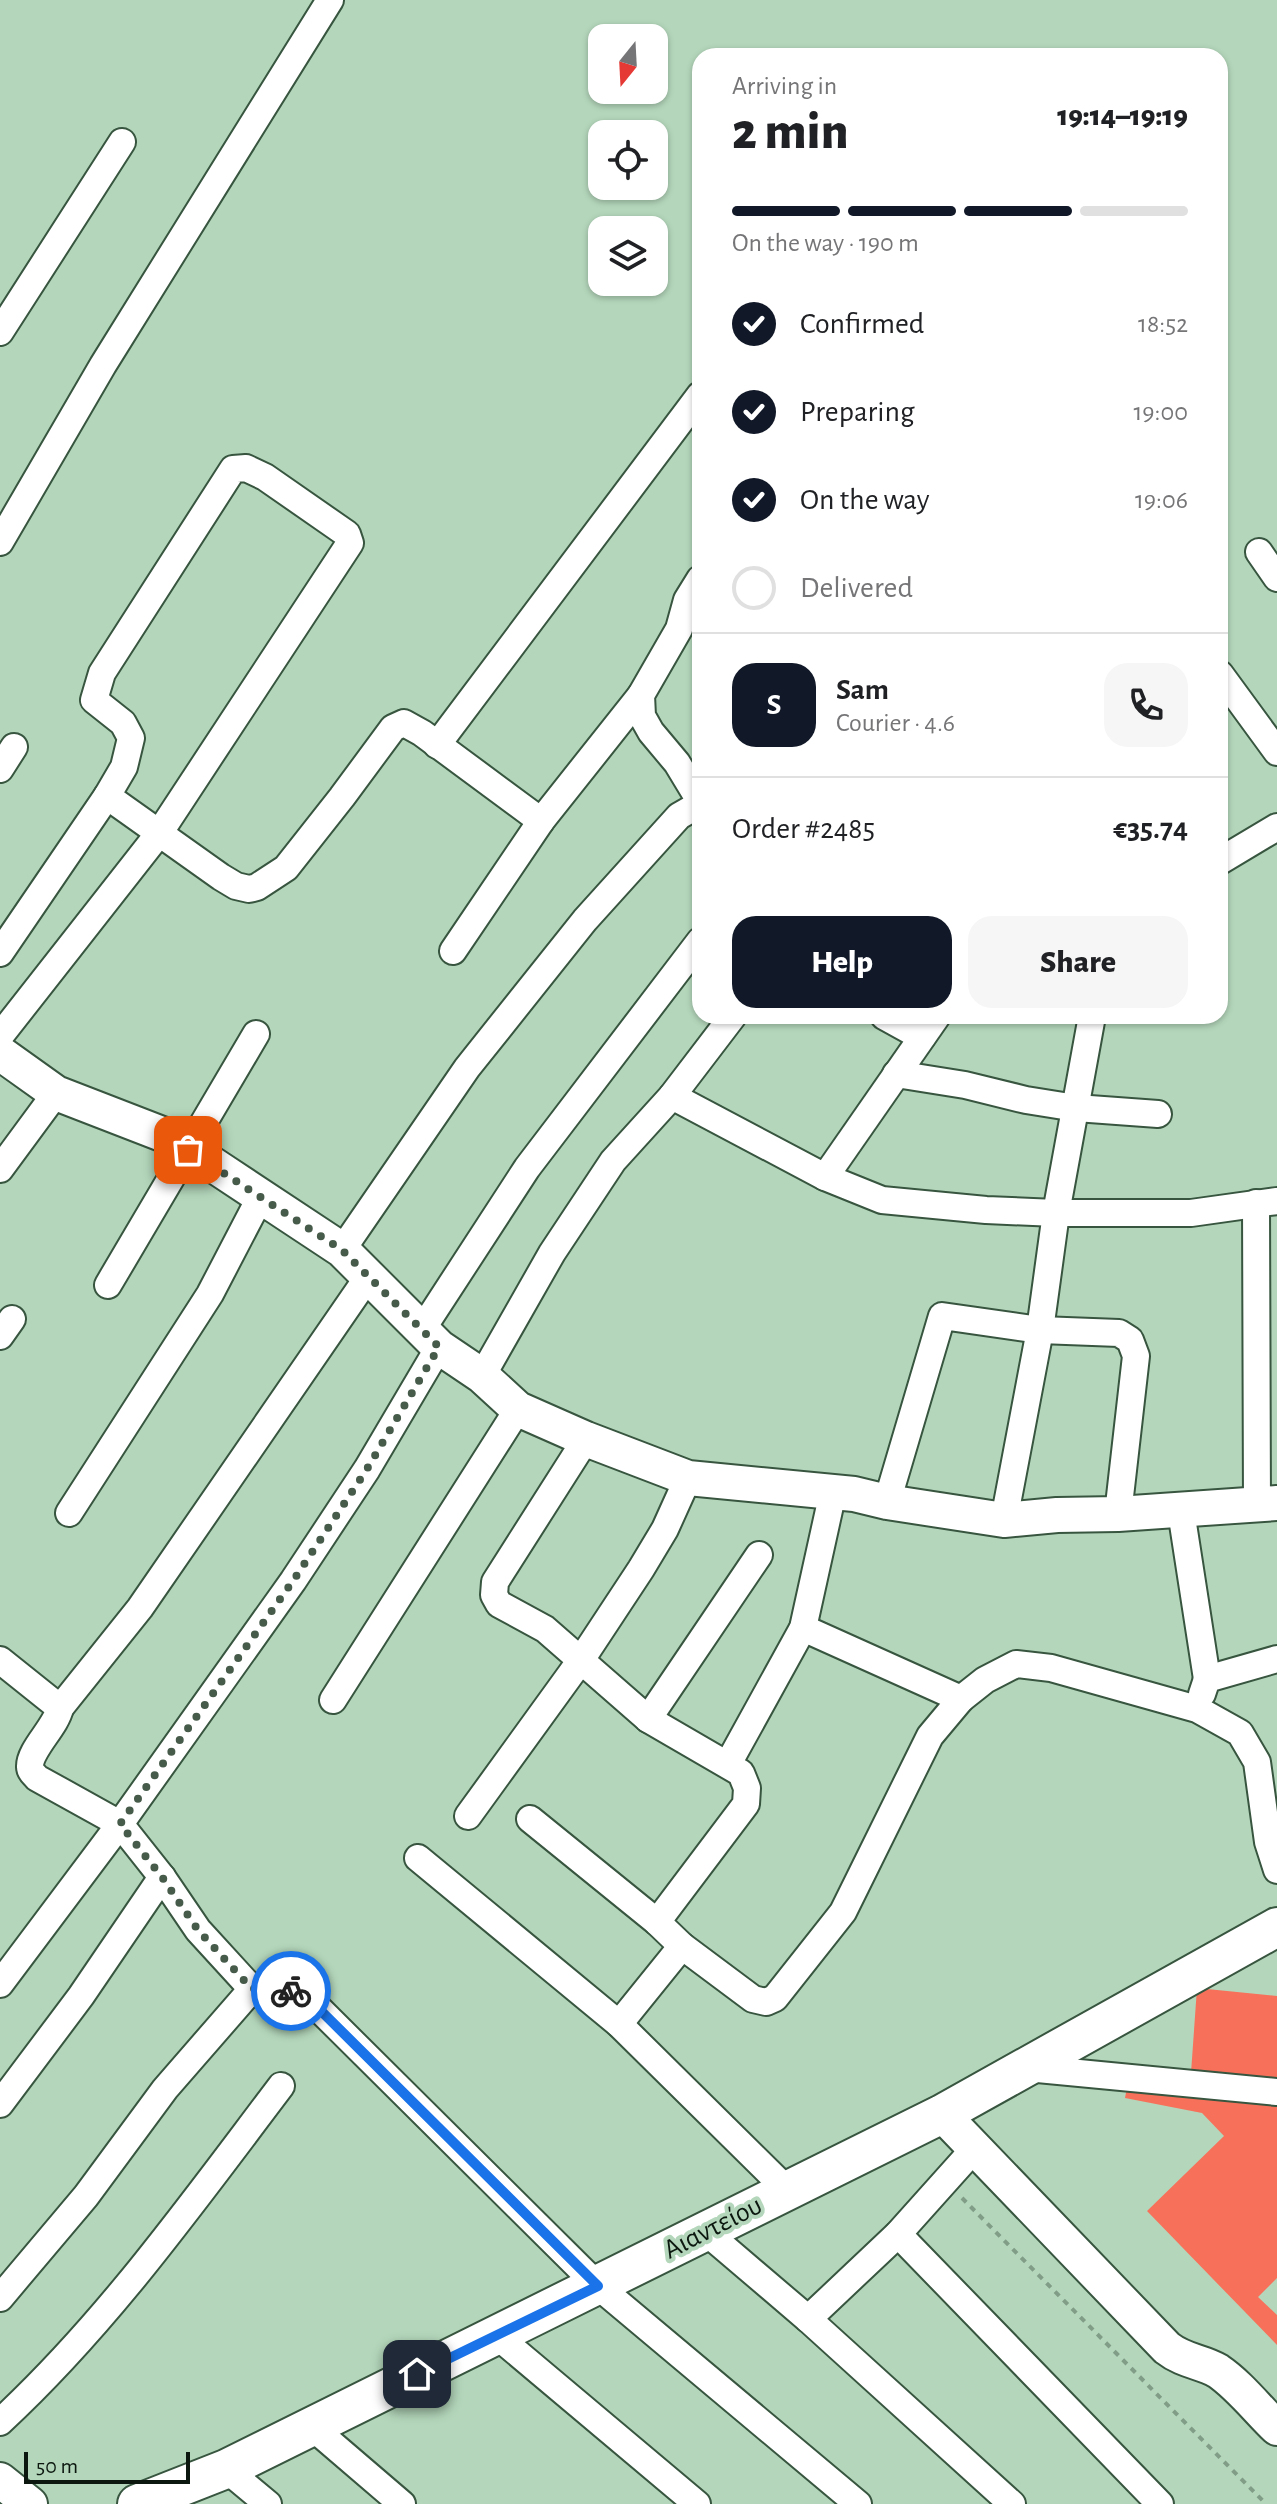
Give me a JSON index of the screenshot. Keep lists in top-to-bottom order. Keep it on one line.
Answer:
{"streets":{"main road":["Αιαντείου"]},"scale_bar":"50 m","north":"bottom","page":{"heading":["2 min","Arriving in","19:14–19:19"],"panel":["Sam","Courier · 4.6","Order #2485","€35.74"],"bar":"On the way · 190 m","list":[["Confirmed","18:52"],["Preparing","19:00"],["On the way","19:06"],"Delivered"],"round":"S","buttons":["Help","Share"],"scale":"50 m"}}
